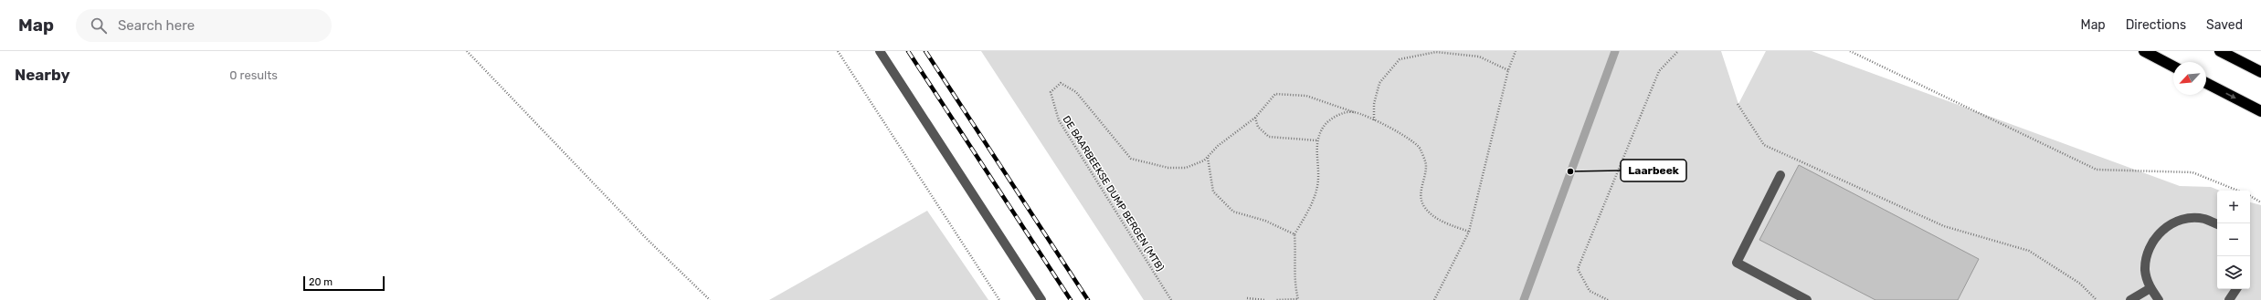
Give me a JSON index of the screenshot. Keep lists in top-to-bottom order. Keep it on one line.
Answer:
{"streets":{"path":["DE BAARBEEKSE DUMP BERGEN (MTB)"]},"places":["Laarbeek"],"scale_bar":"20 m","north":"bottom left","page":{"header":"Map","search":"Search here","nav":["Map","Directions","Saved"],"heading":["Nearby","0 results"],"map_buttons":["+","−"],"scale":"20 m"}}
